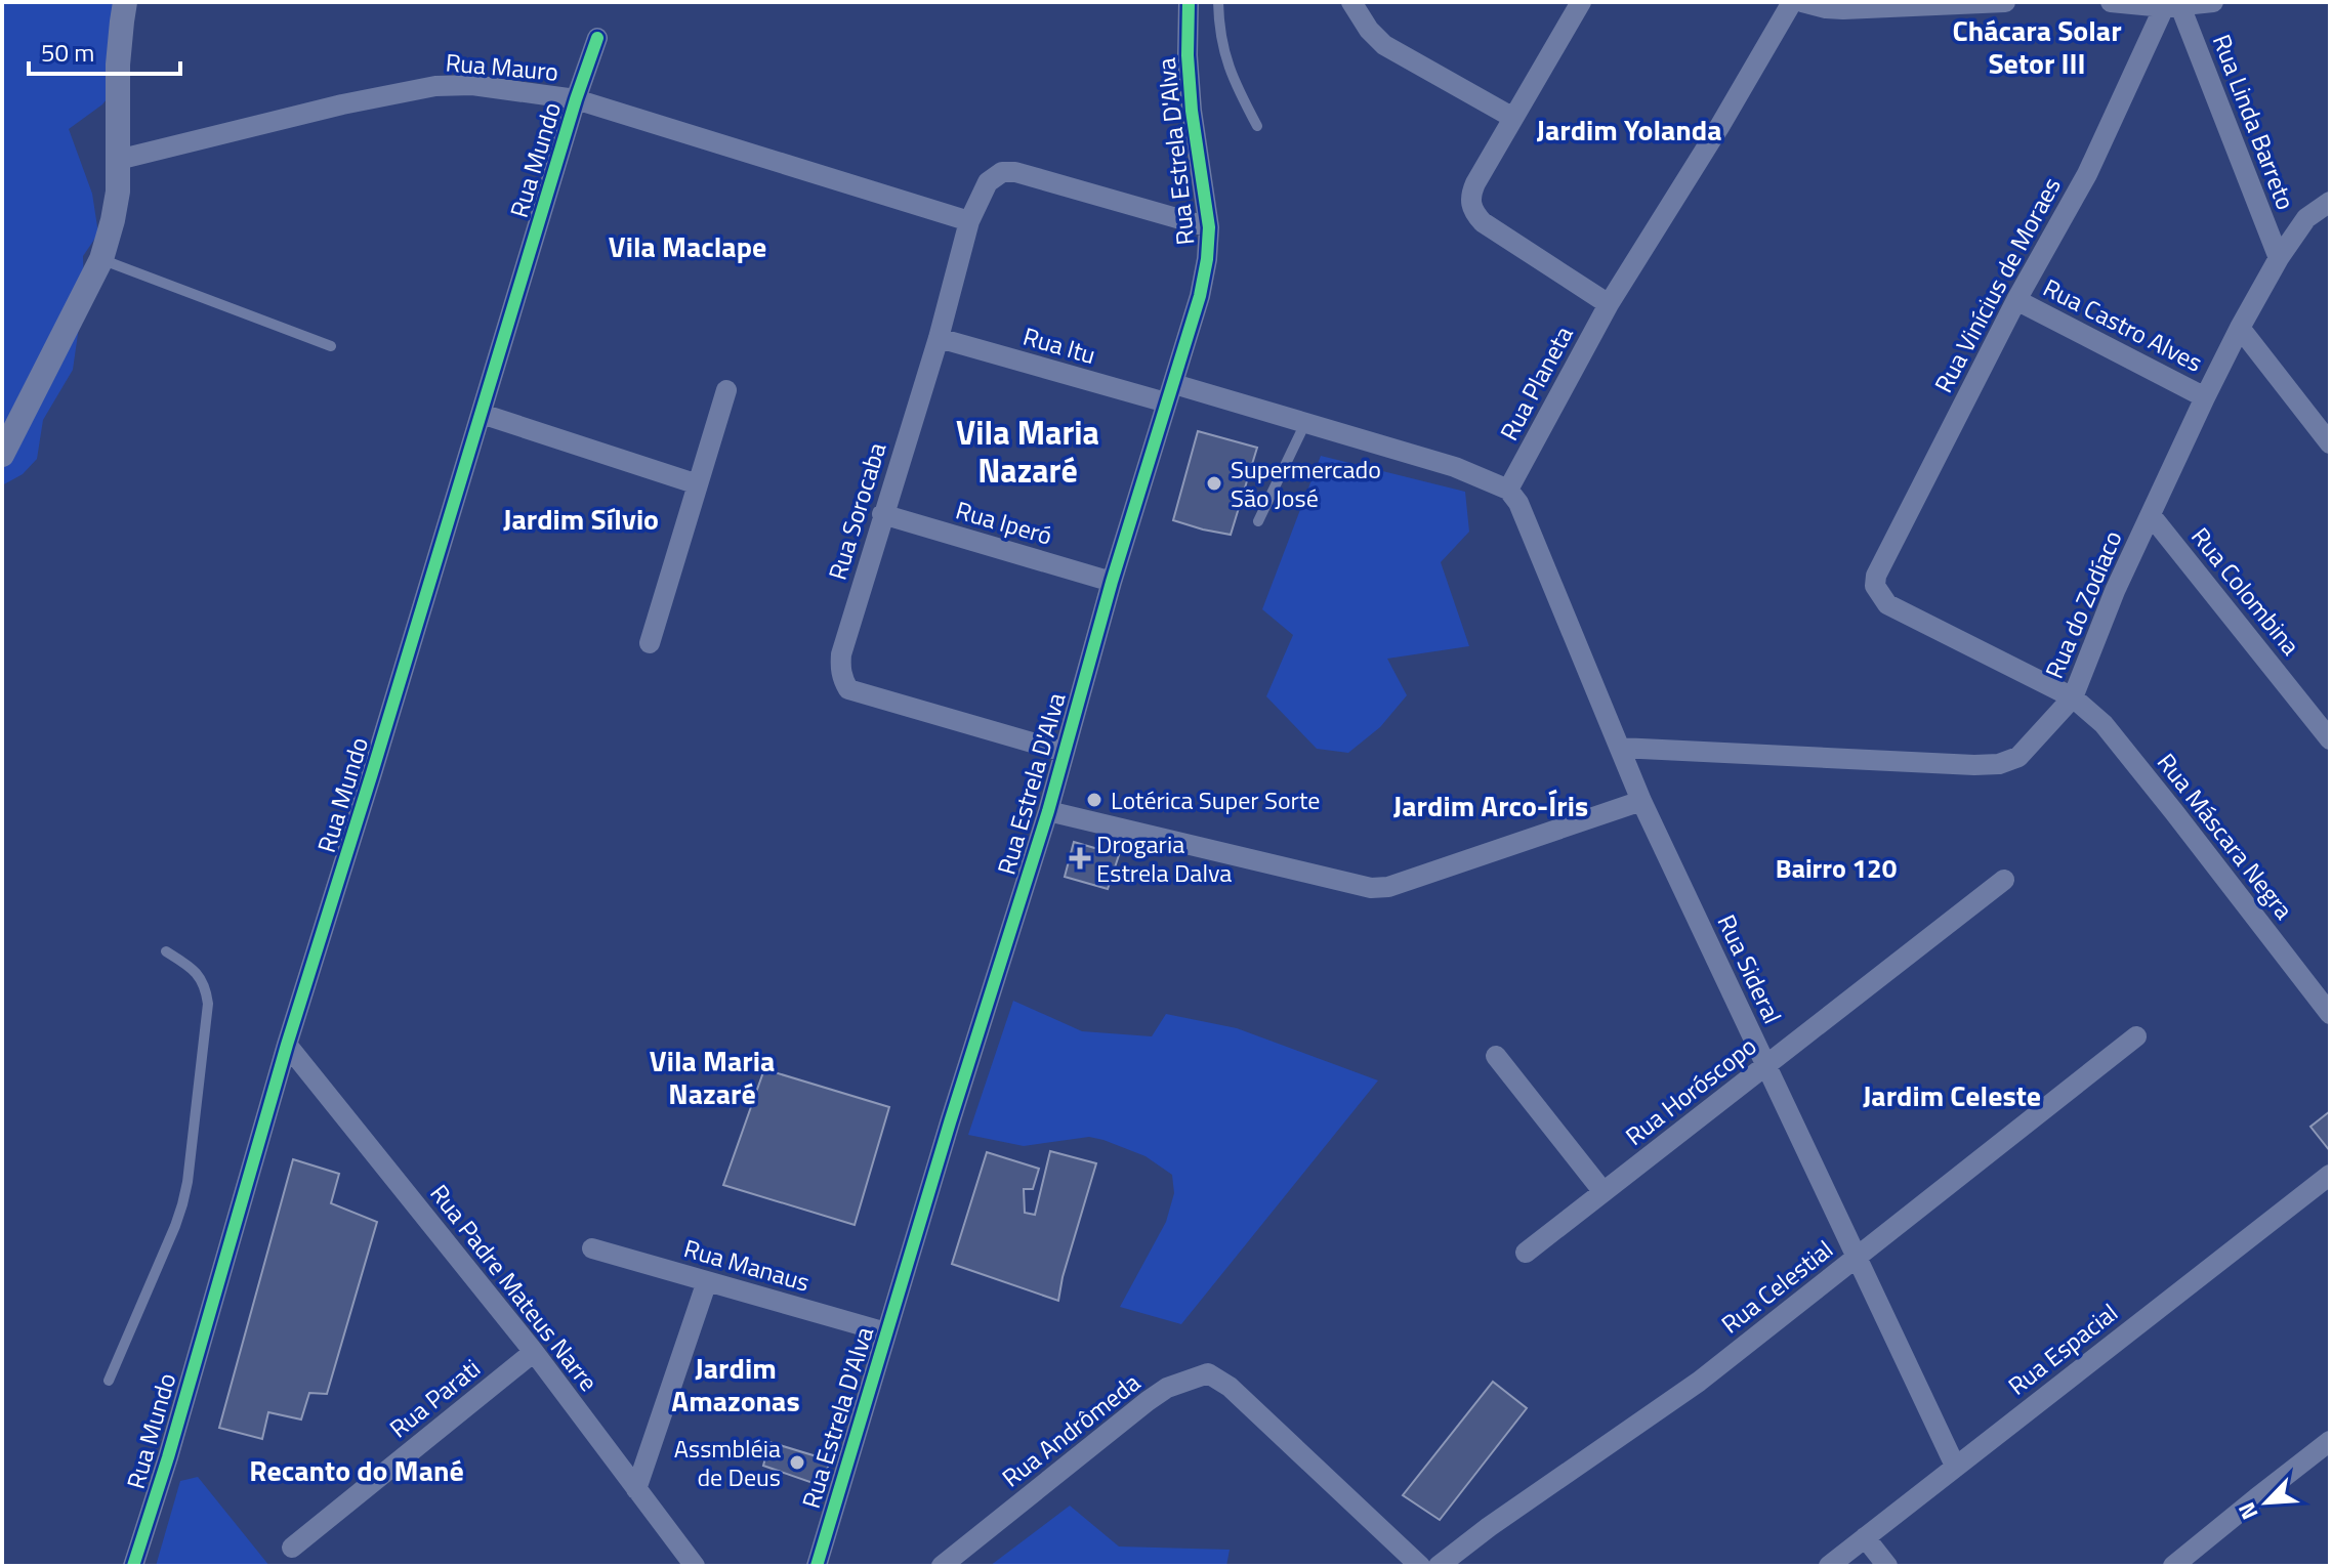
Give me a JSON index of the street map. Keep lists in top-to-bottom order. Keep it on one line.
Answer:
{"streets":{"street":["Rua Mauro","Rua Linda Barreto","Rua Estrela D'Alva","Rua Mundo","Rua Vinícius de Moraes","Rua Castro Alves","Rua Itu","Rua Planeta","Rua Sorocaba","Rua Iperó","Rua Colombina","Rua do Zodíaco","Rua Máscara Negra","Rua Sideral","Rua Horóscopo","Rua Manaus","Rua Celestial","Rua Padre Mateus Narre","Rua Espacial","Rua Parati","Rua Andrômeda"]},"crossings":[["Rua Mauro","Rua Mundo"],["Rua Mauro","Rua Sorocaba"],["Rua Linda Barreto","Rua Vinícius de Moraes"],["Rua Linda Barreto","Rua do Zodíaco"],["Rua Estrela D'Alva","Rua Itu"],["Rua Estrela D'Alva","Rua Sorocaba"],["Rua Estrela D'Alva","Rua Iperó"],["Rua Estrela D'Alva","Rua Manaus"],["Rua Mundo","Rua Padre Mateus Narre"],["Rua Vinícius de Moraes","Rua Castro Alves"],["Rua Vinícius de Moraes","Rua Máscara Negra"],["Rua Castro Alves","Rua do Zodíaco"],["Rua Itu","Rua Sorocaba"],["Rua Planeta","Rua Sideral"],["Rua Sorocaba","Rua Iperó"],["Rua Colombina","Rua do Zodíaco"],["Rua do Zodíaco","Rua Máscara Negra"],["Rua do Zodíaco","Rua Sideral"],["Rua Sideral","Rua Horóscopo"],["Rua Sideral","Rua Celestial"],["Rua Sideral","Rua Espacial"],["Rua Padre Mateus Narre","Rua Parati"]],"districts":["Chácara Solar Setor III","Jardim Yolanda","Vila Maclape","Vila Maria Nazaré","Jardim Sílvio","Jardim Arco-Íris","Bairro 120","Vila Maria Nazaré","Jardim Celeste","Jardim Amazonas","Recanto do Mané"],"places":{"other":["Supermercado São José","Lotérica Super Sorte","Assmbléia de Deus"],"health":["Drogaria Estrela Dalva"]},"scale_bar":"50 m","north":"bottom left"}
